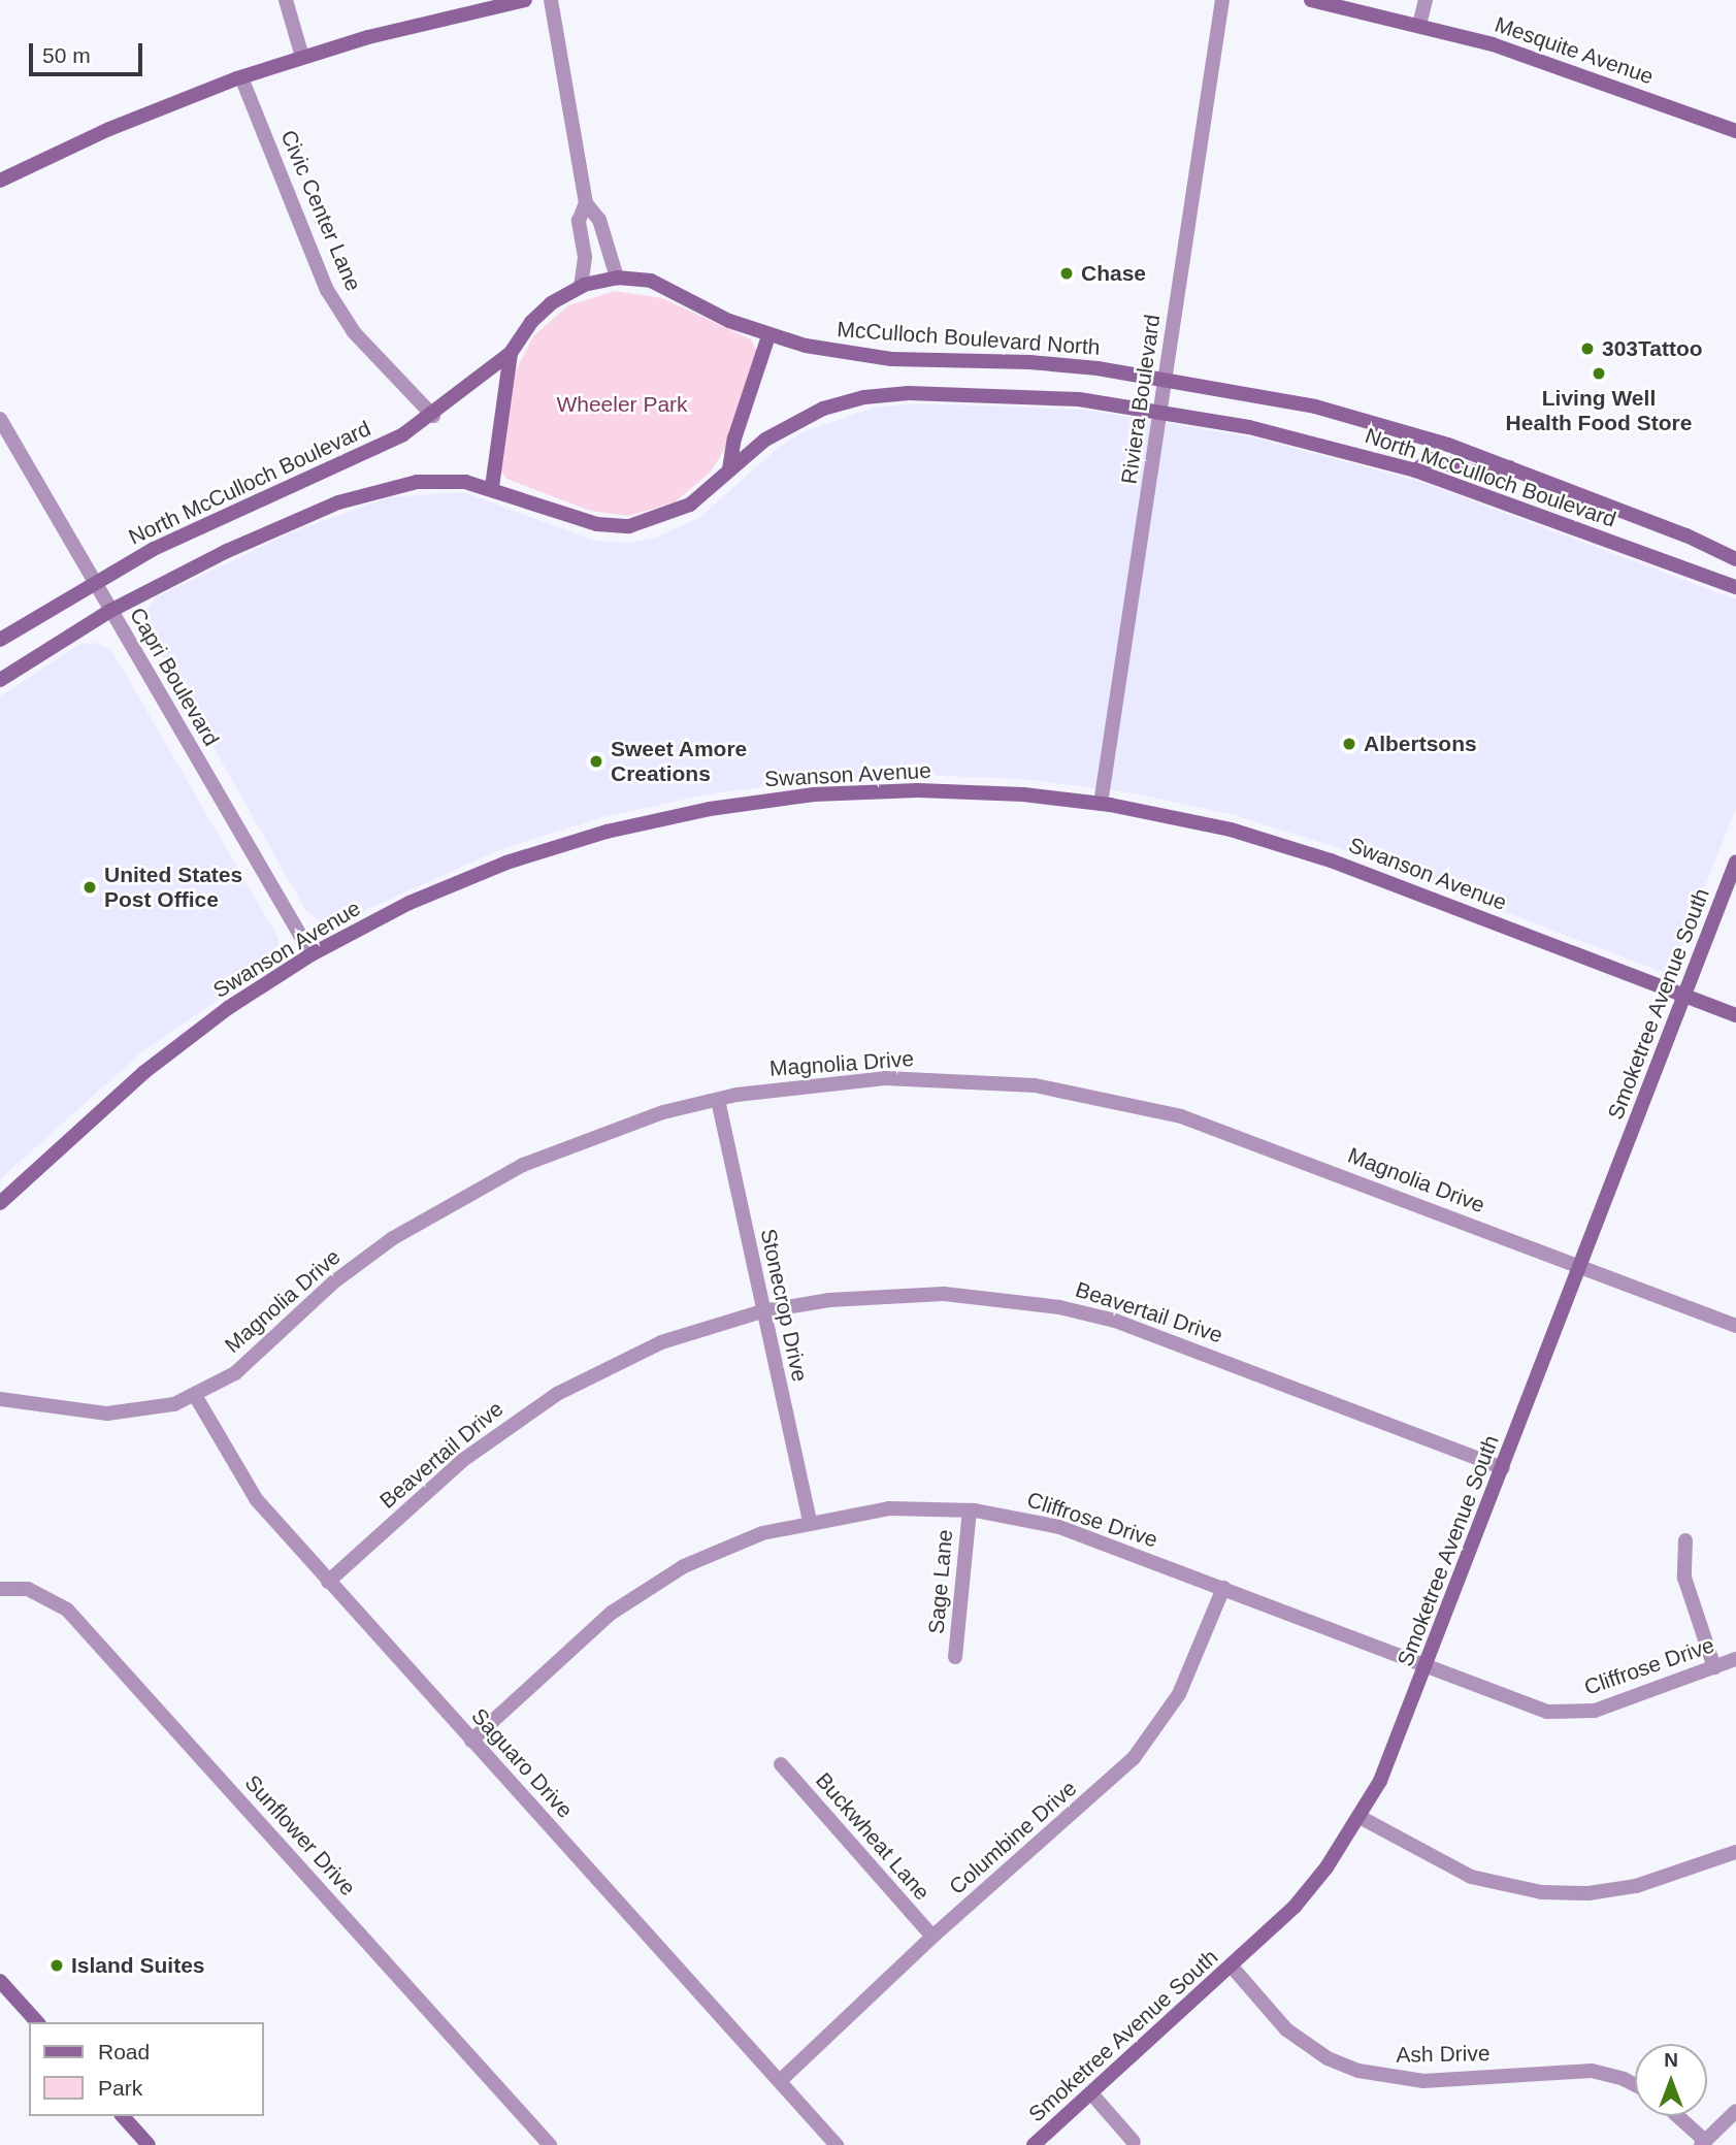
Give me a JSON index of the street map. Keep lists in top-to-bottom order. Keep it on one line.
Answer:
{"streets":{"street":["Mesquite Avenue","Civic Center Lane","McCulloch Boulevard North","Riviera Boulevard","North McCulloch Boulevard","Capri Boulevard","Swanson Avenue","Smoketree Avenue South","Magnolia Drive","Stonecrop Drive","Beavertail Drive","Cliffrose Drive","Sage Lane","Saguaro Drive","Sunflower Drive","Buckwheat Lane","Columbine Drive","Ash Drive"]},"crossings":[["Civic Center Lane","North McCulloch Boulevard"],["McCulloch Boulevard North","Riviera Boulevard"],["McCulloch Boulevard North","North McCulloch Boulevard"],["Riviera Boulevard","North McCulloch Boulevard"],["Riviera Boulevard","Swanson Avenue"],["North McCulloch Boulevard","Capri Boulevard"],["Capri Boulevard","Swanson Avenue"],["Swanson Avenue","Smoketree Avenue South"],["Smoketree Avenue South","Magnolia Drive"],["Smoketree Avenue South","Beavertail Drive"],["Smoketree Avenue South","Cliffrose Drive"],["Smoketree Avenue South","Ash Drive"],["Magnolia Drive","Stonecrop Drive"],["Magnolia Drive","Saguaro Drive"],["Stonecrop Drive","Beavertail Drive"],["Stonecrop Drive","Cliffrose Drive"],["Beavertail Drive","Saguaro Drive"],["Cliffrose Drive","Sage Lane"],["Cliffrose Drive","Saguaro Drive"],["Cliffrose Drive","Columbine Drive"],["Saguaro Drive","Columbine Drive"],["Buckwheat Lane","Columbine Drive"]],"parks":["Wheeler Park"],"places":["Chase","303Tattoo","Living Well Health Food Store","Albertsons","Sweet Amore Creations","United States Post Office","Island Suites"],"legend":["Road","Park"],"scale_bar":"50 m","north":"top"}
